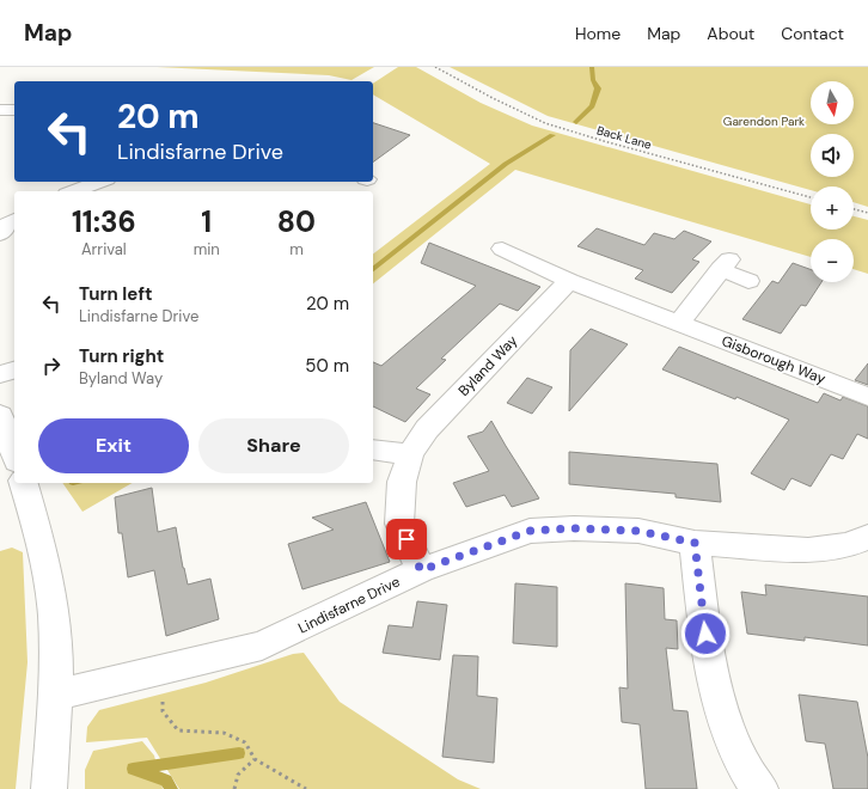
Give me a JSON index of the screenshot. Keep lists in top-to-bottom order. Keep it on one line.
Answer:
{"streets":{"street":["Gisborough Way","Byland Way","Lindisfarne Drive"],"path":["Back Lane"]},"crossings":[["Gisborough Way","Byland Way"],["Byland Way","Lindisfarne Drive"]],"parks":["Garendon Park"],"north":"bottom","page":{"header":"Map","nav":["Home","Map","About","Contact"],"map_buttons":["+","−"],"turn":["20 m","Lindisfarne Drive"],"eta":["11:36","Arrival","1","min","80","m"],"list":[{"name":"Turn left","note":"Lindisfarne Drive","value":"20 m"},{"name":"Turn right","note":"Byland Way","value":"50 m"}],"buttons":["Exit","Share"]}}
